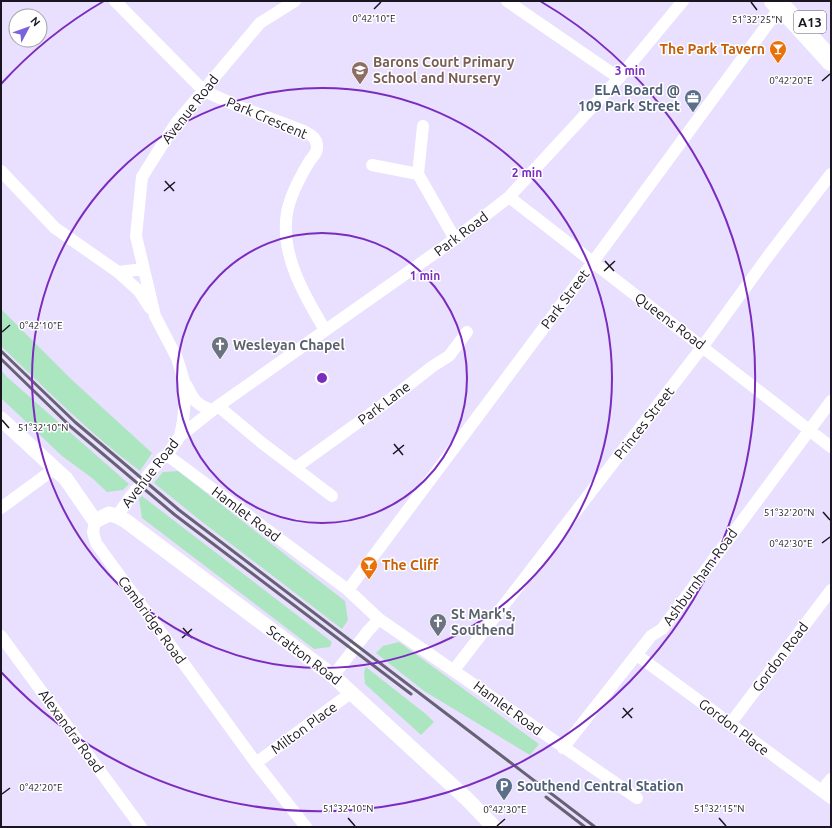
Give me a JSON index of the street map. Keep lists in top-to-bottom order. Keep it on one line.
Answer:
{"streets":{"main road":["A13"],"street":["Avenue Road","Park Crescent","Park Road","Park Street","Queens Road","Park Lane","Princes Street","Hamlet Road","Ashburnham Road","Cambridge Road","Scratton Road","Gordon Road","Gordon Place","Milton Place","Alexandra Road"]},"crossings":[["A13","Park Street"],["Avenue Road","Park Crescent"],["Avenue Road","Park Road"],["Avenue Road","Hamlet Road"],["Avenue Road","Scratton Road"],["Park Crescent","Park Road"],["Park Road","Queens Road"],["Park Street","Queens Road"],["Park Street","Hamlet Road"],["Queens Road","Princes Street"],["Queens Road","Ashburnham Road"],["Princes Street","Hamlet Road"],["Hamlet Road","Ashburnham Road"],["Ashburnham Road","Gordon Place"],["Cambridge Road","Milton Place"],["Scratton Road","Milton Place"],["Gordon Road","Gordon Place"]],"places":{"bar":["The Park Tavern","The Cliff"],"school or university":["Barons Court Primary School and Nursery"],"office":["ELA Board @ 109 Park Street"],"church":["Wesleyan Chapel","St Mark's, Southend"],"parking":["Southend Central Station"]},"north":"top right","coordinates":["0°42'10\"E","51°32'25\"N","0°42'20\"E","51°32'10\"N","51°32'20\"N","0°42'30\"E","51°32'15\"N"],"rings":["3 min","2 min","1 min"]}
